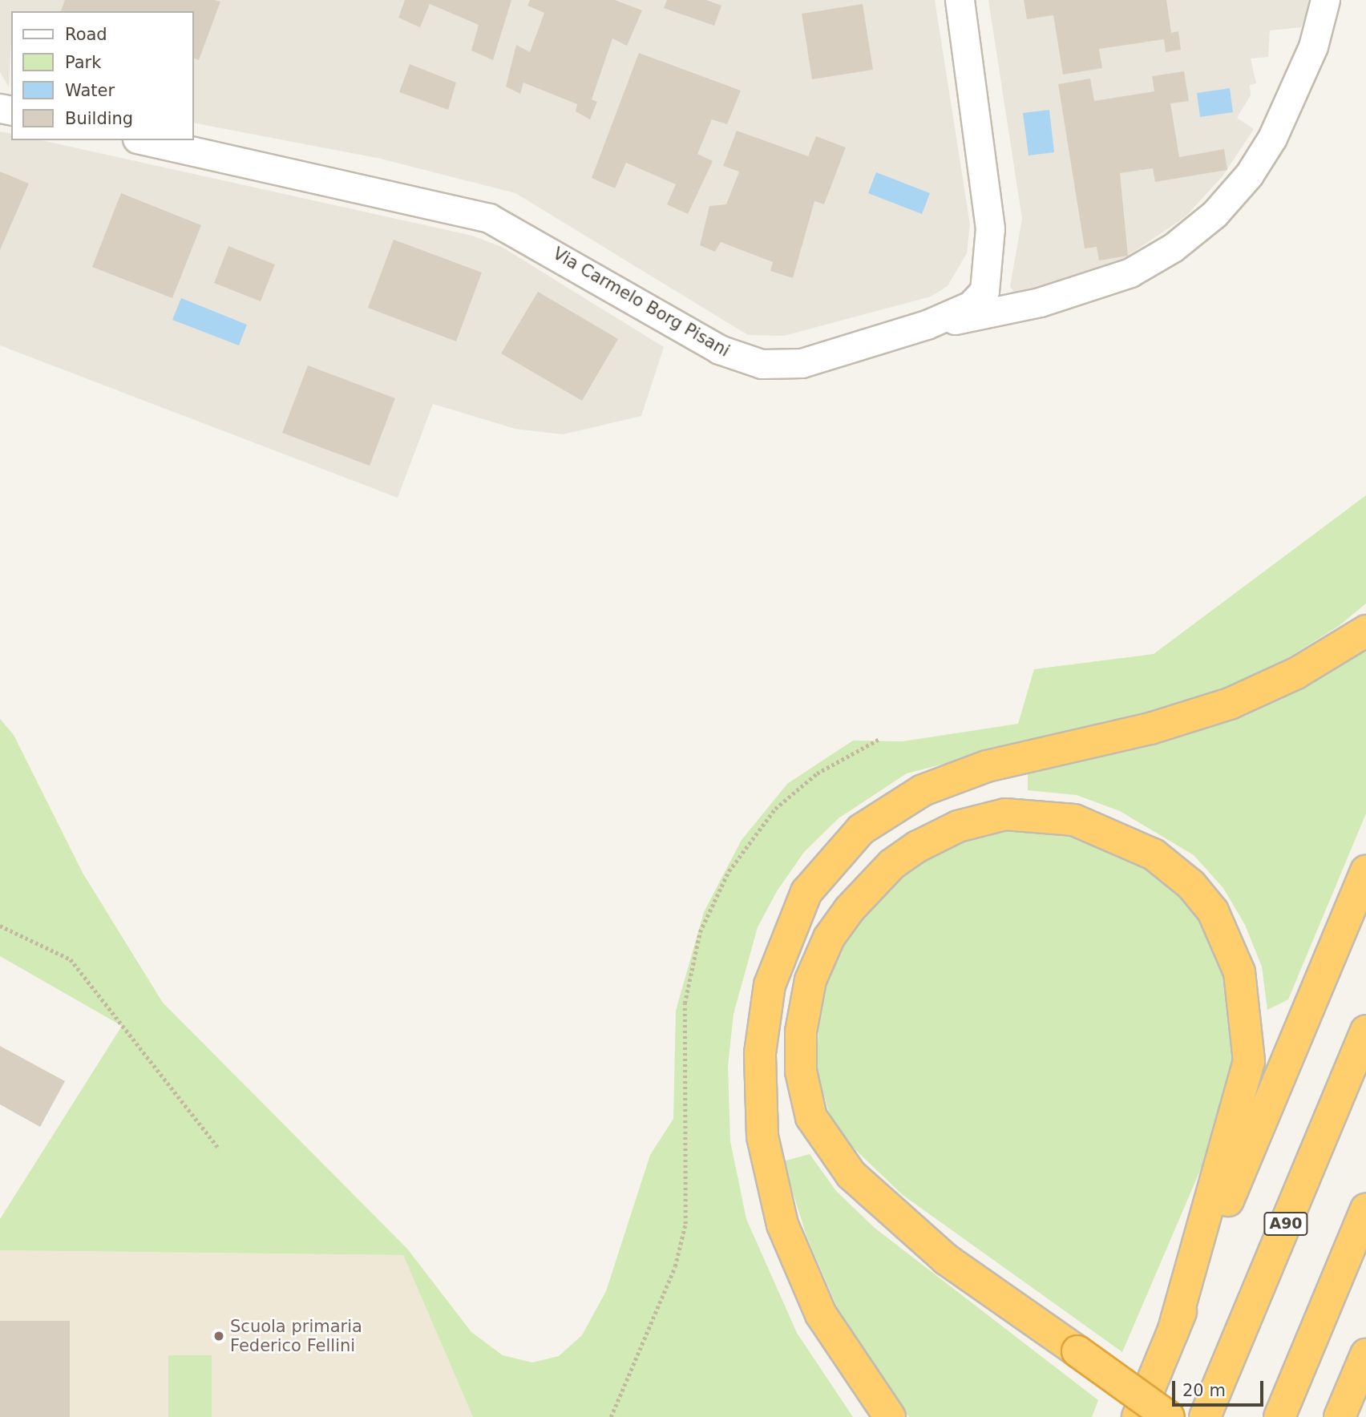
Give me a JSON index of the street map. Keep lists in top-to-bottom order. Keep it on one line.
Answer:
{"streets":{"highway":["A90"],"street":["Via Carmelo Borg Pisani"]},"places":["Scuola primaria Federico Fellini"],"legend":["Road","Park","Water","Building"],"scale_bar":"20 m"}
